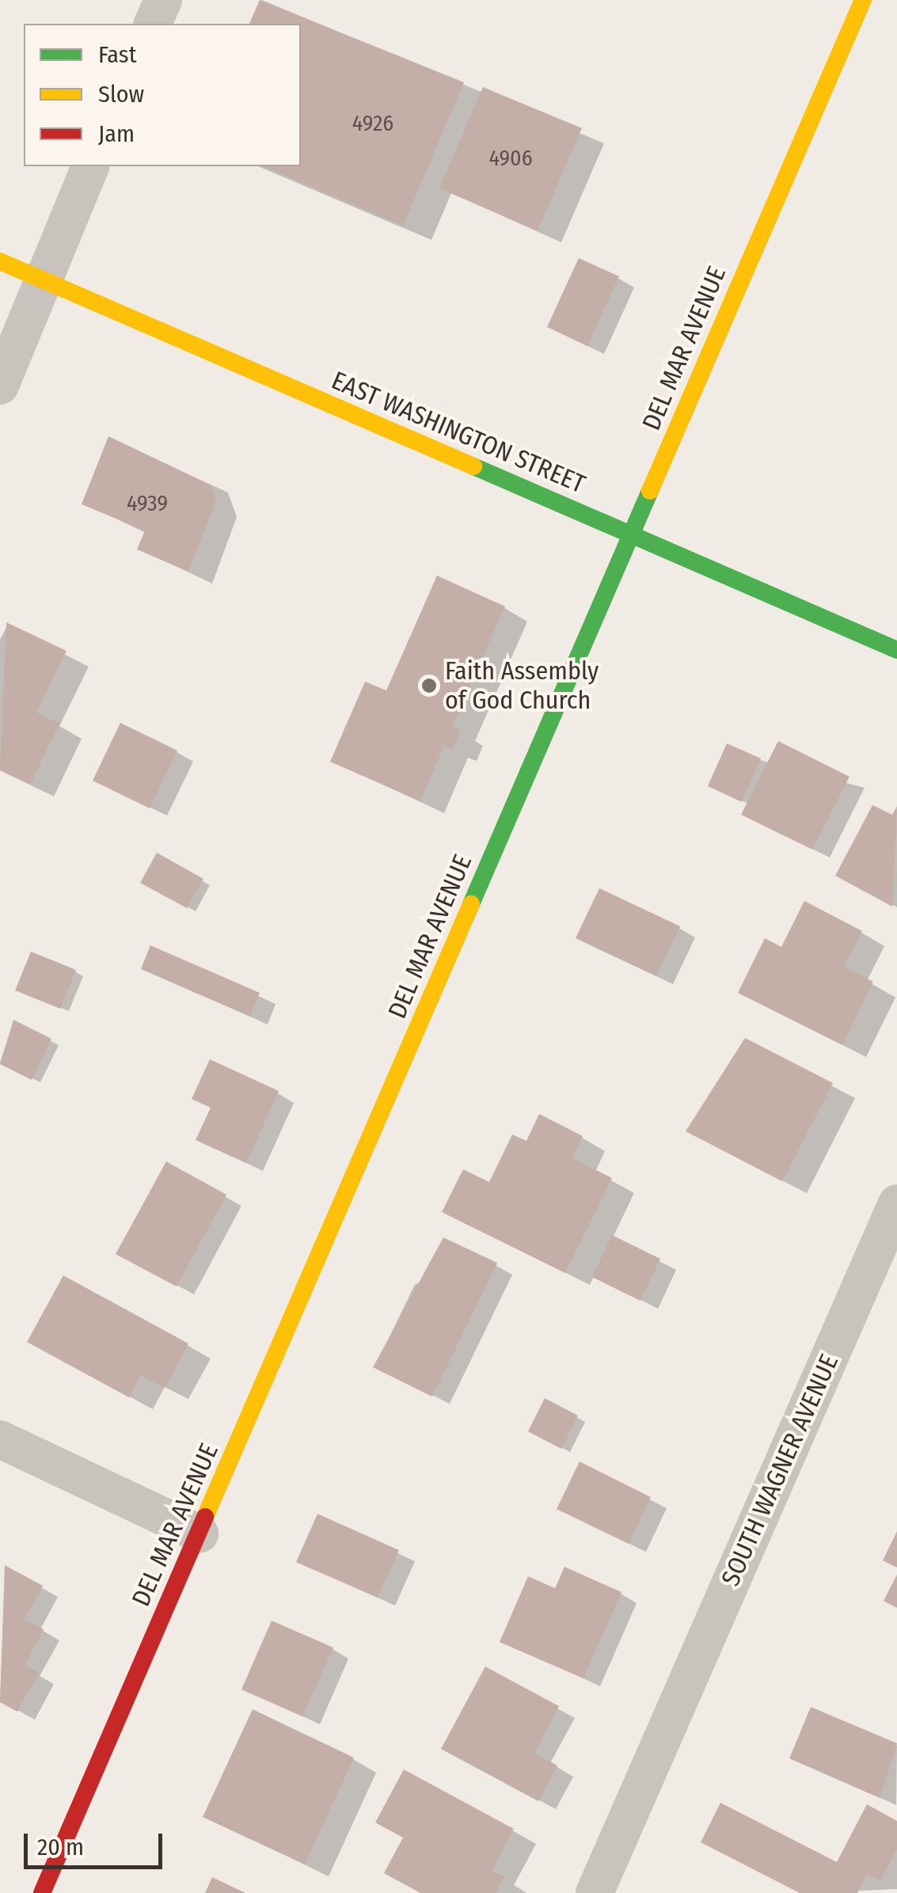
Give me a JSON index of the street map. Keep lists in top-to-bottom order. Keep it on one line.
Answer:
{"streets":{"street":["DEL MAR AVENUE","EAST WASHINGTON STREET","SOUTH WAGNER AVENUE"]},"crossings":[["DEL MAR AVENUE","EAST WASHINGTON STREET"]],"places":["Faith Assembly of God Church"],"house_numbers":["4926","4906","4939"],"legend":["Fast","Slow","Jam"],"scale_bar":"20 m"}
